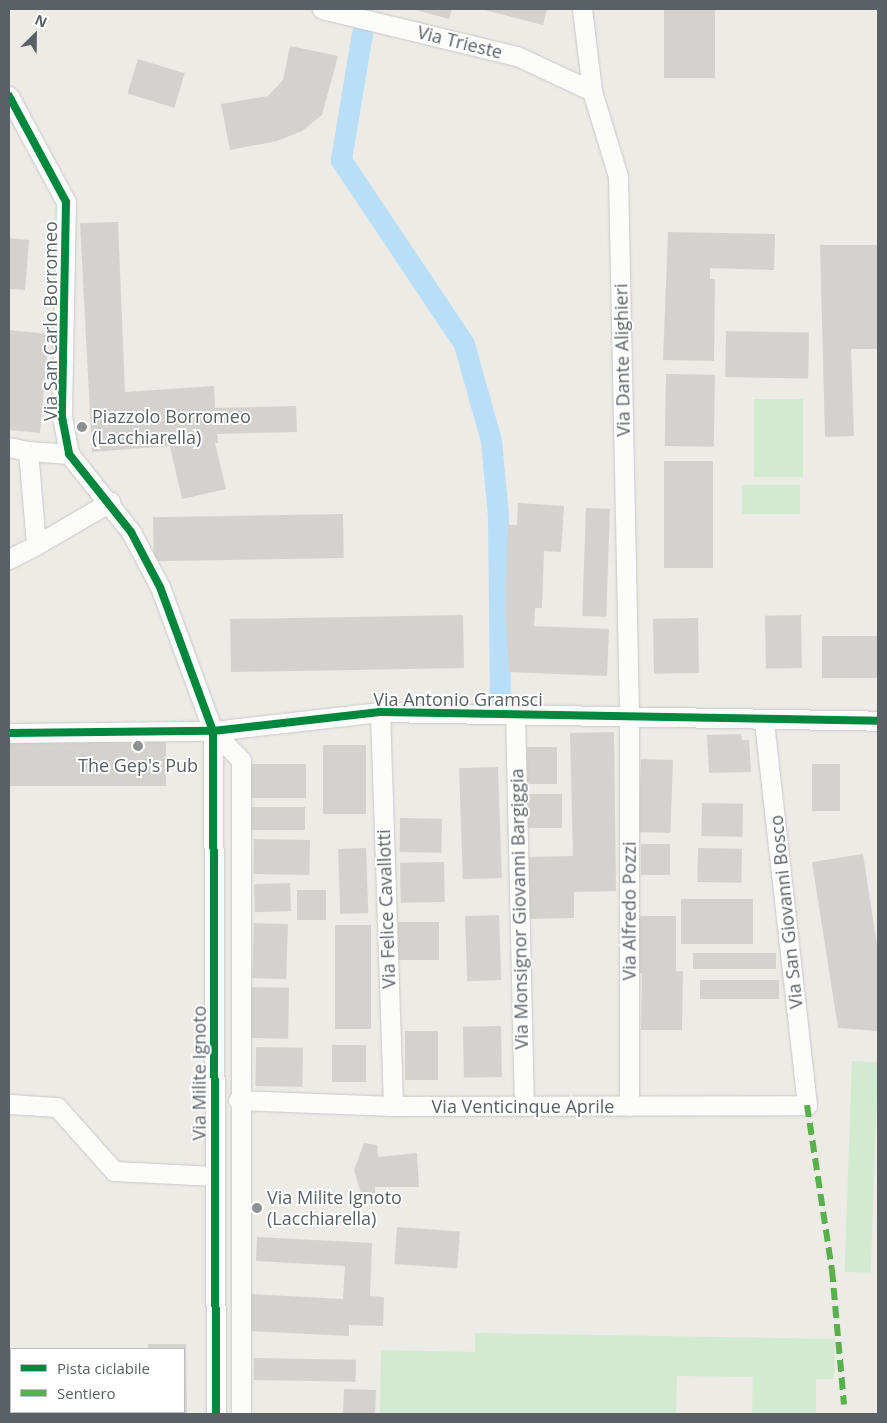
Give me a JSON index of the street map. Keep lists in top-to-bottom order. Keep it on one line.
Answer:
{"streets":{"street":["Via Trieste","Via San Carlo Borromeo","Via Dante Alighieri","Via Antonio Gramsci","Via Felice Cavallotti","Via Monsignor Giovanni Bargiggia","Via Alfredo Pozzi","Via San Giovanni Bosco","Via Milite Ignoto","Via Venticinque Aprile"]},"crossings":[["Via Trieste","Via Dante Alighieri"],["Via San Carlo Borromeo","Via Antonio Gramsci"],["Via San Carlo Borromeo","Via Milite Ignoto"],["Via Dante Alighieri","Via Antonio Gramsci"],["Via Dante Alighieri","Via Alfredo Pozzi"],["Via Antonio Gramsci","Via Felice Cavallotti"],["Via Antonio Gramsci","Via Monsignor Giovanni Bargiggia"],["Via Antonio Gramsci","Via Alfredo Pozzi"],["Via Antonio Gramsci","Via San Giovanni Bosco"],["Via Antonio Gramsci","Via Milite Ignoto"],["Via Felice Cavallotti","Via Venticinque Aprile"],["Via Monsignor Giovanni Bargiggia","Via Venticinque Aprile"],["Via Alfredo Pozzi","Via Venticinque Aprile"],["Via San Giovanni Bosco","Via Venticinque Aprile"]],"places":["Piazzolo Borromeo (Lacchiarella)","The Gep's Pub","Via Milite Ignoto (Lacchiarella)"],"legend":["Pista ciclabile","Sentiero"],"north":"top right"}
